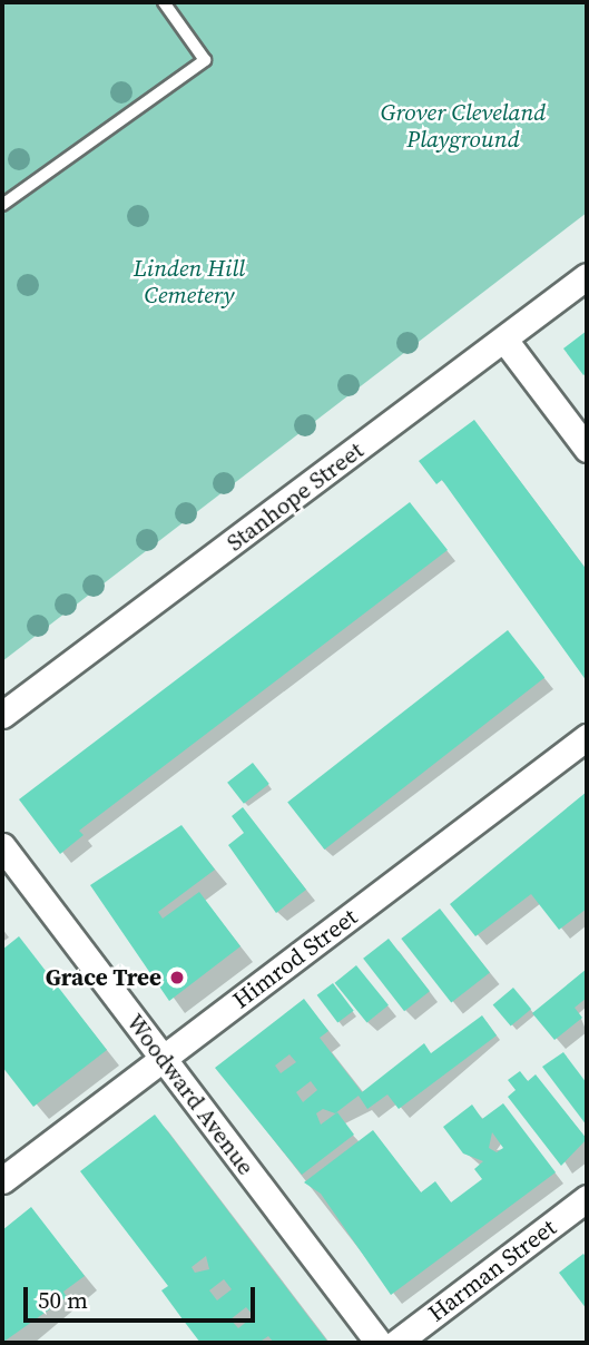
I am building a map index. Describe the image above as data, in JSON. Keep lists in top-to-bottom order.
{
  "streets": {
    "street": [
      "Stanhope Street",
      "Himrod Street",
      "Woodward Avenue",
      "Harman Street"
    ]
  },
  "crossings": [
    ["Himrod Street", "Woodward Avenue"]
  ],
  "parks": ["Grover Cleveland Playground", "Linden Hill Cemetery"],
  "places": ["Grace Tree"],
  "scale_bar": "50 m"
}
